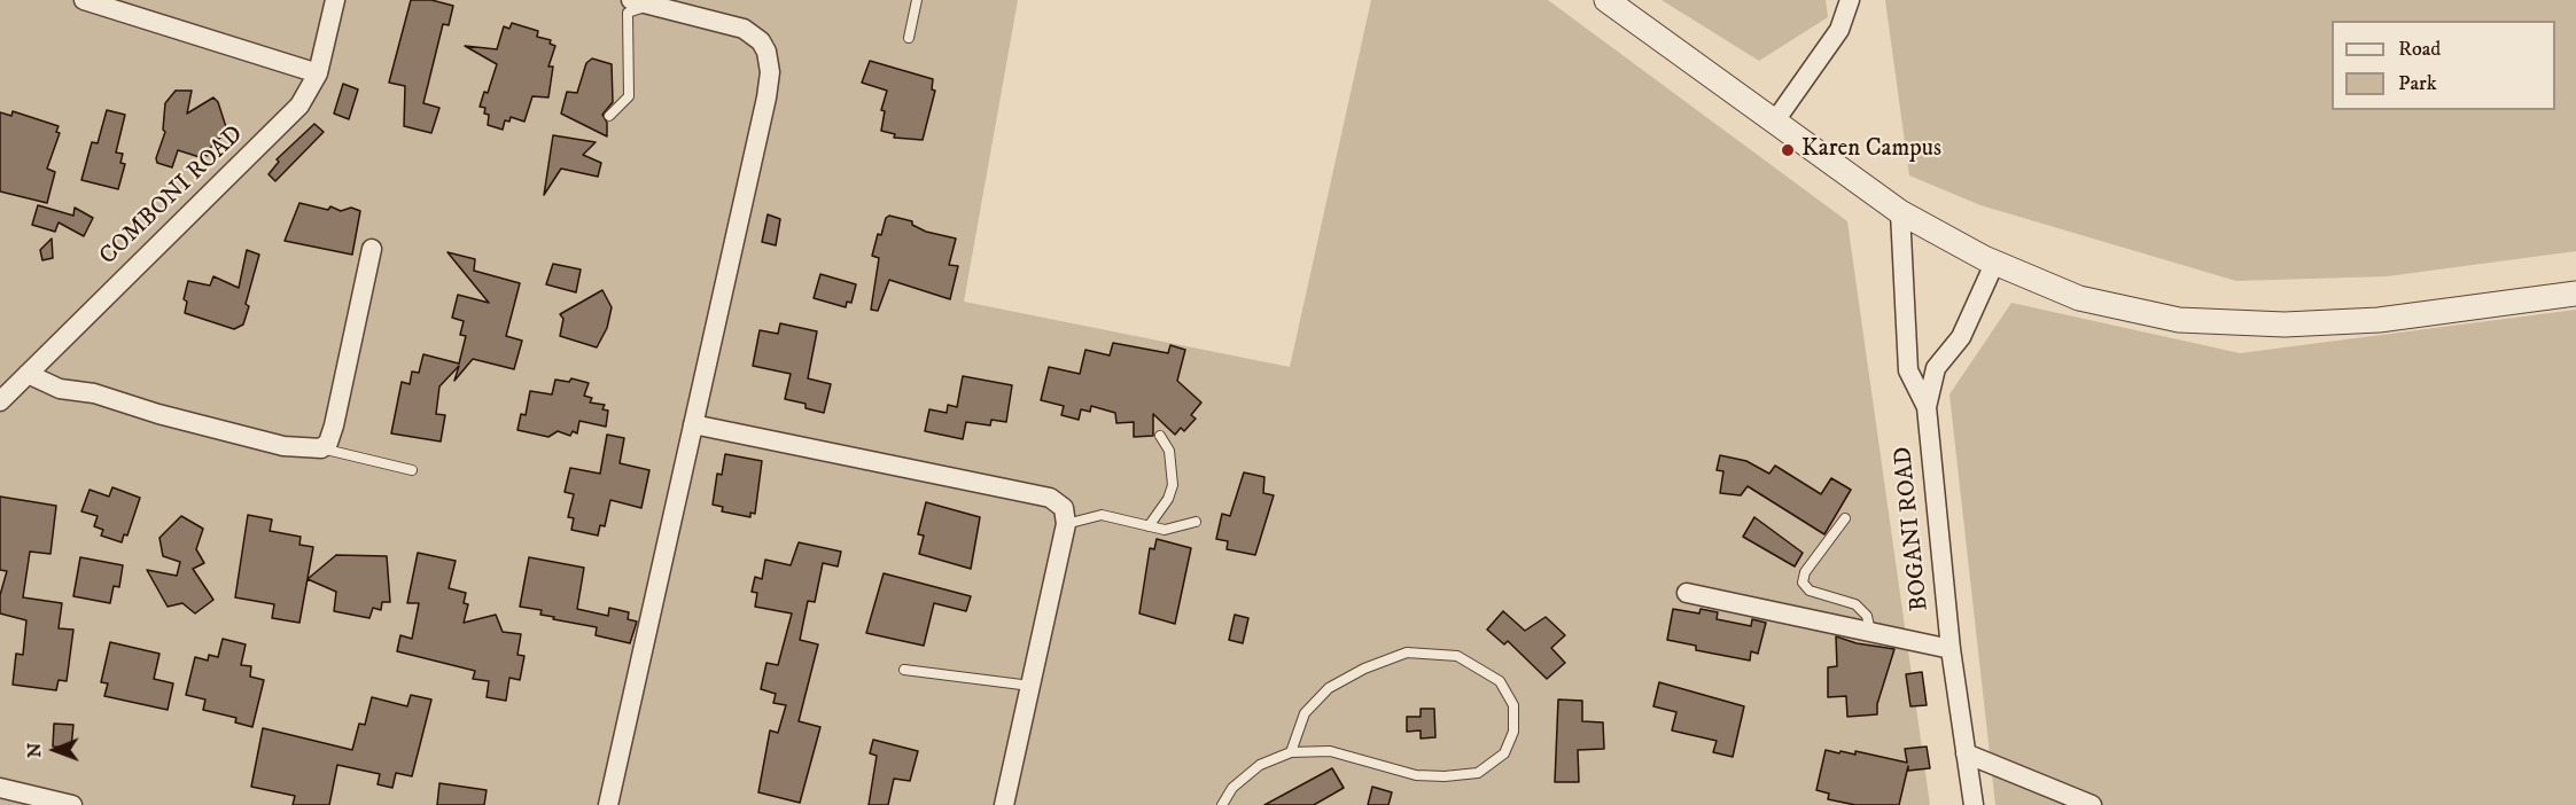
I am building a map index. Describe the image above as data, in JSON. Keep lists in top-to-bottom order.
{
  "streets": {
    "street": ["COMBONI ROAD", "BOGANI ROAD"]
  },
  "places": ["Karen Campus"],
  "legend": ["Road", "Park"],
  "north": "left"
}
